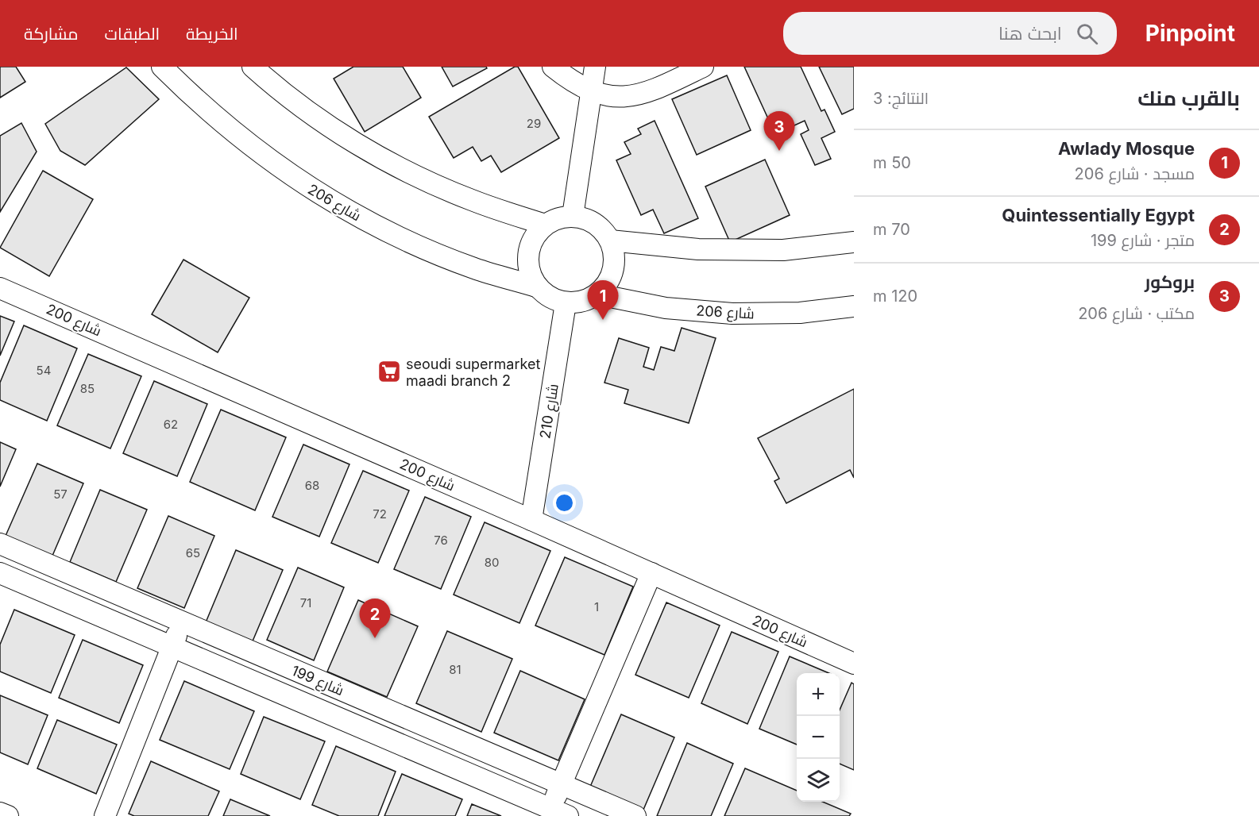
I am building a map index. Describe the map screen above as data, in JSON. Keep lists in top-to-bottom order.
{
  "streets": {
    "street": [
      "شارع 206",
      "شارع 200",
      "شارع 210",
      "شارع 199"
    ]
  },
  "crossings": [
    ["شارع 206", "شارع 210"],
    ["شارع 200", "شارع 210"]
  ],
  "places": {
    "supermarket": ["seoudi supermarket maadi branch 2"]
  },
  "house_numbers": [
    "29",
    "54",
    "85",
    "62",
    "68",
    "57",
    "72",
    "76",
    "65",
    "80",
    "71",
    "1",
    "81"
  ],
  "page": {
    "header": "Pinpoint",
    "search": "ابحث هنا",
    "nav": ["الخريطة", "الطبقات", "مشاركة"],
    "heading": ["بالقرب منك", "النتائج: 3"],
    "pins": ["3", "1", "2"],
    "list": [
      {
        "mark": "1",
        "name": "Awlady Mosque",
        "note": "مسجد · شارع 206",
        "value": "50 m"
      },
      {
        "mark": "2",
        "name": "Quintessentially Egypt",
        "note": "متجر · شارع 199",
        "value": "70 m"
      },
      {
        "mark": "3",
        "name": "بروكور",
        "note": "مكتب · شارع 206",
        "value": "120 m"
      }
    ],
    "map_buttons": ["+", "−"]
  }
}
